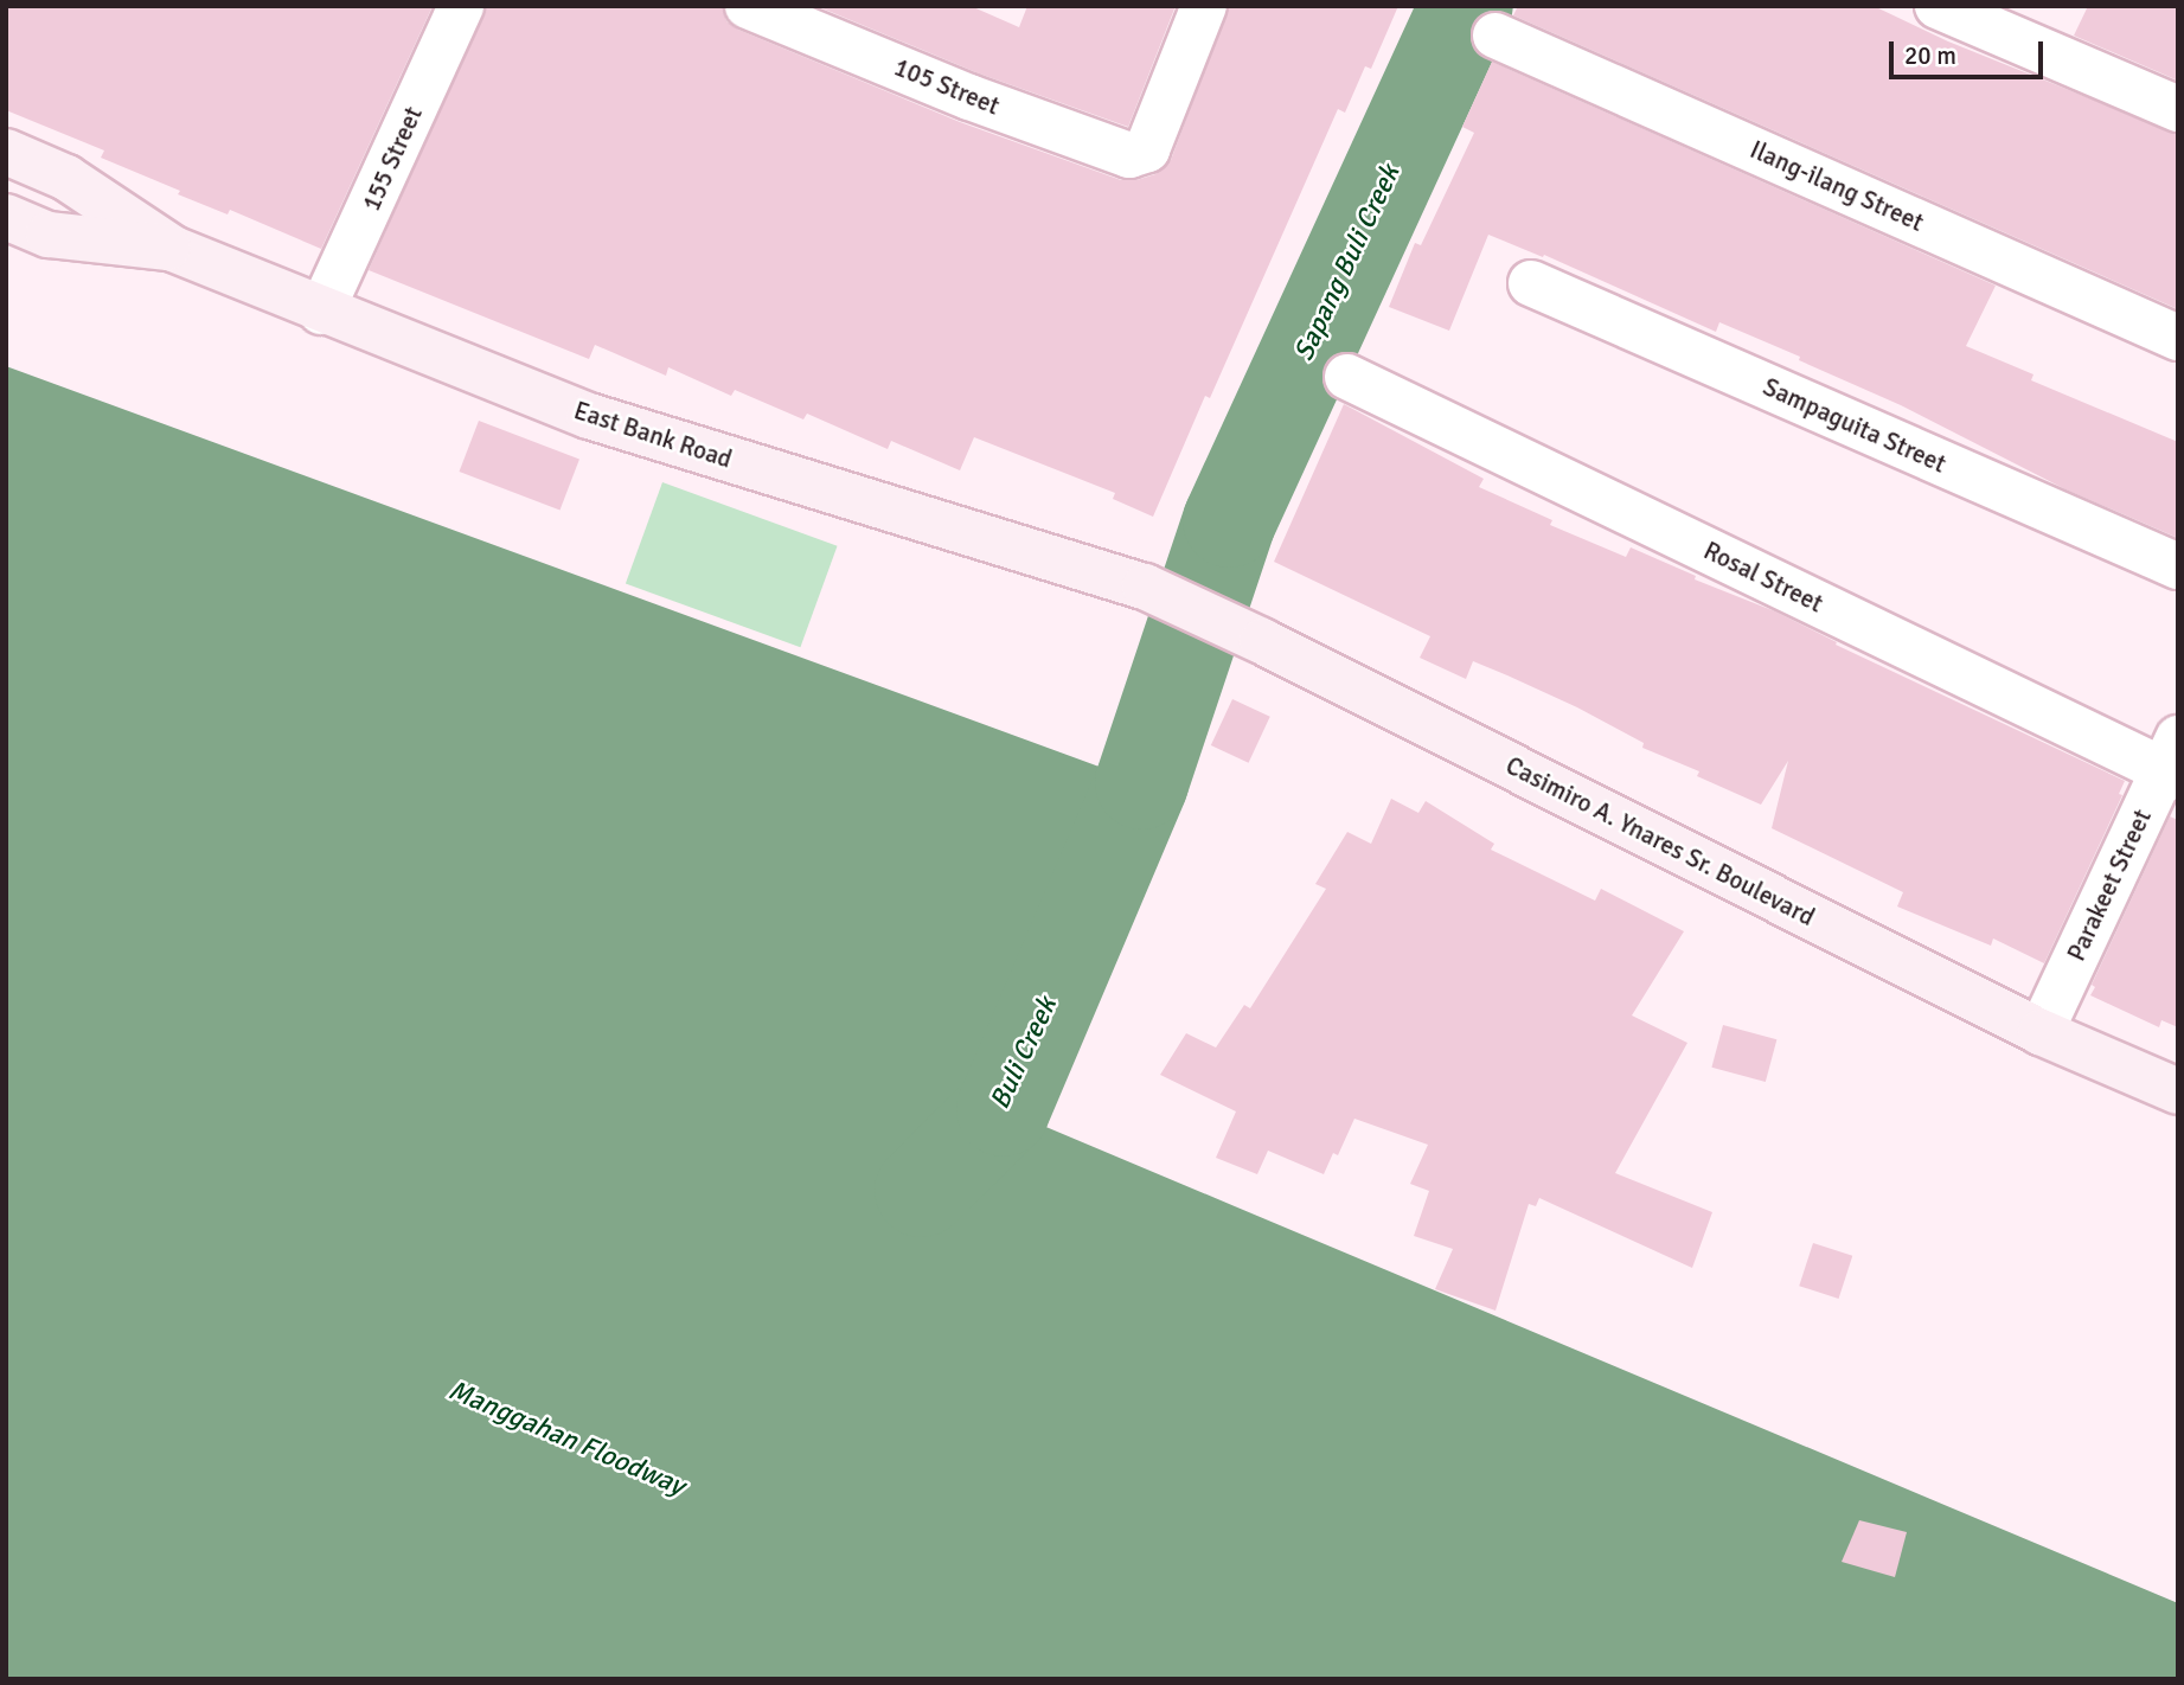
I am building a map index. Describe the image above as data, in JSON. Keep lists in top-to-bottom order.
{
  "streets": {
    "main road": ["East Bank Road", "Casimiro A. Ynares Sr. Boulevard"],
    "street": [
      "105 Street",
      "155 Street",
      "Ilang-ilang Street",
      "Sampaguita Street",
      "Rosal Street",
      "Parakeet Street"
    ]
  },
  "crossings": [
    ["155 Street", "East Bank Road"],
    ["East Bank Road", "Casimiro A. Ynares Sr. Boulevard"],
    ["Rosal Street", "Parakeet Street"],
    ["Casimiro A. Ynares Sr. Boulevard", "Parakeet Street"]
  ],
  "water": ["Sapang Buli Creek", "Buli Creek", "Manggahan Floodway"],
  "scale_bar": "20 m"
}
